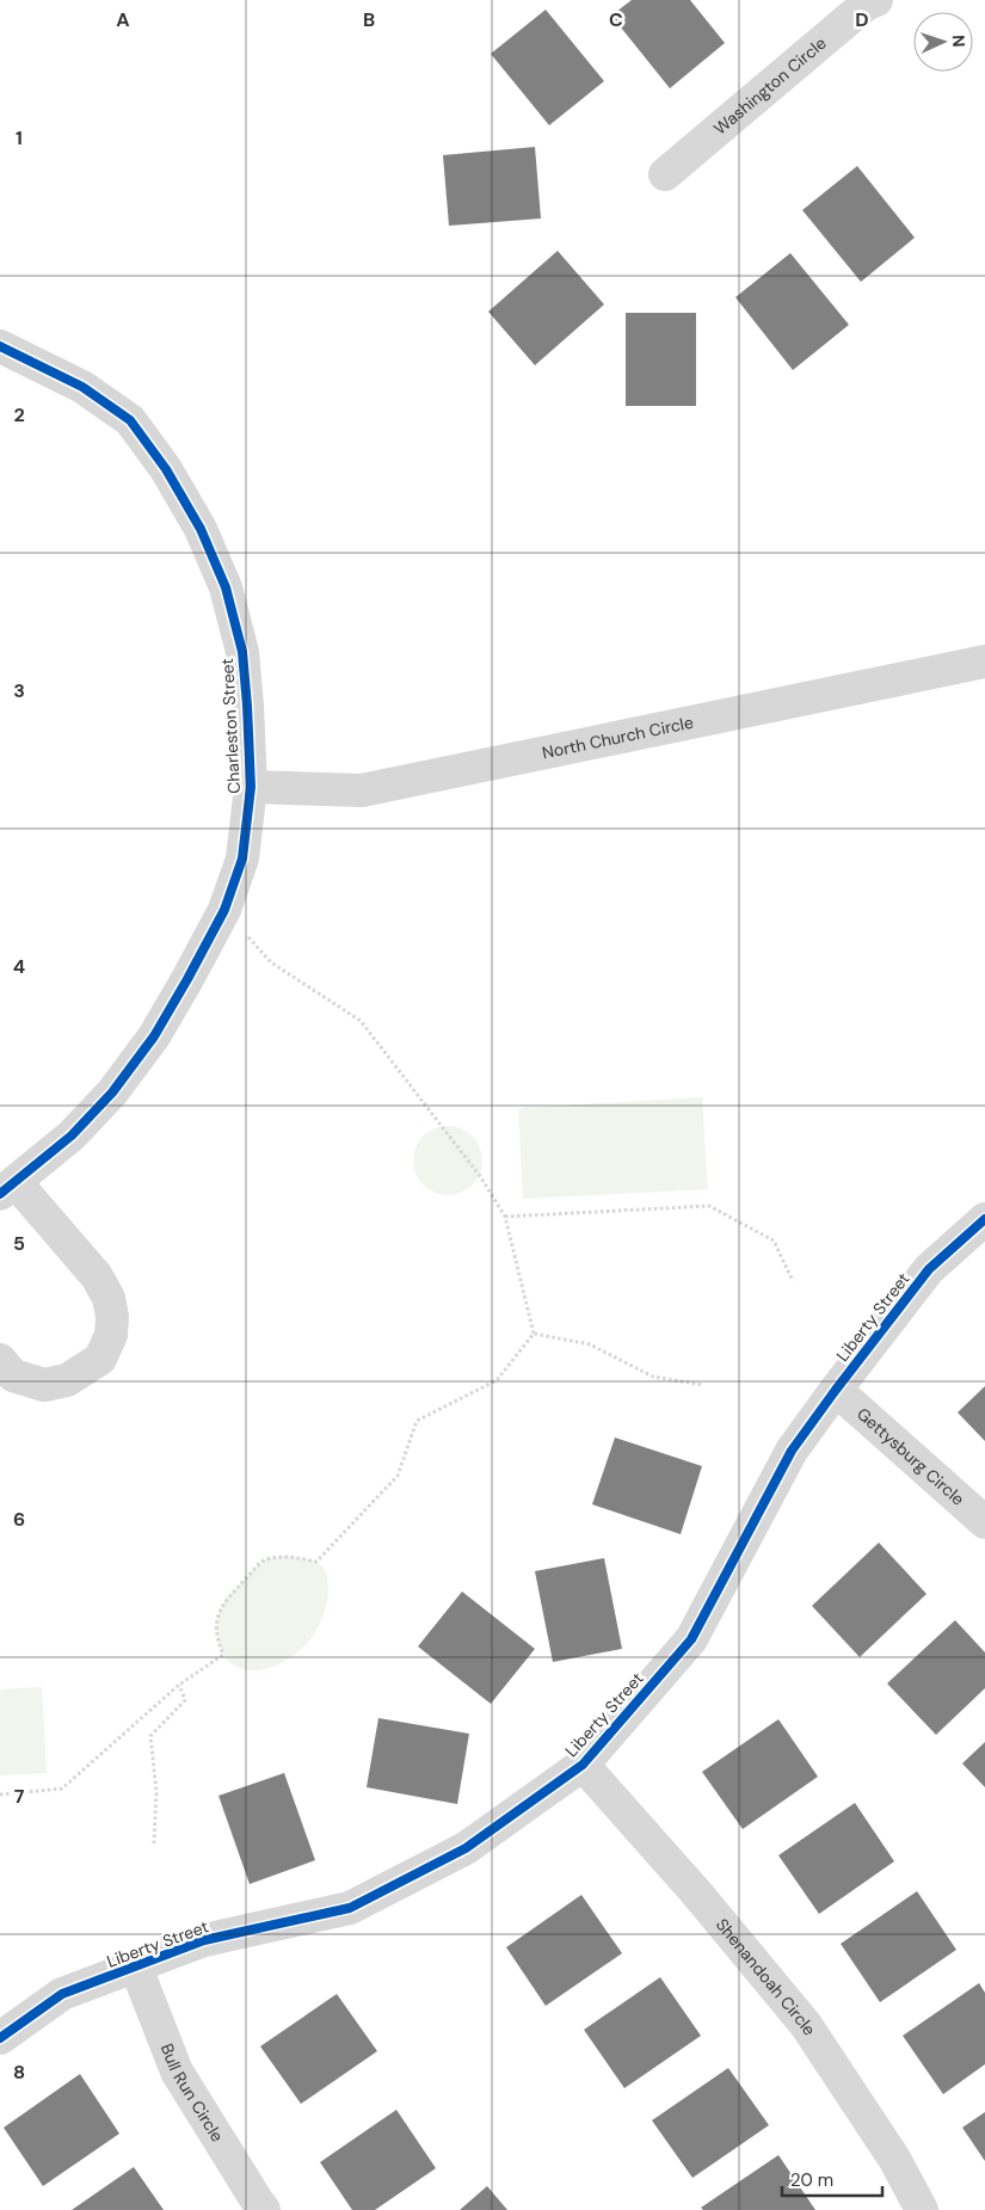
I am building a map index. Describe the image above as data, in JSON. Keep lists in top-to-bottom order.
{
  "streets": {
    "street": [
      "Washington Circle",
      "Charleston Street",
      "North Church Circle",
      "Liberty Street",
      "Gettysburg Circle",
      "Shenandoah Circle",
      "Bull Run Circle"
    ]
  },
  "crossings": [
    ["Charleston Street", "North Church Circle"],
    ["Liberty Street", "Gettysburg Circle"],
    ["Liberty Street", "Shenandoah Circle"],
    ["Liberty Street", "Bull Run Circle"]
  ],
  "scale_bar": "20 m",
  "north": "right",
  "grid": {
    "columns": [
      "A",
      "B",
      "C",
      "D"
    ],
    "rows": [
      "1",
      "2",
      "3",
      "4",
      "5",
      "6",
      "7",
      "8"
    ]
  }
}
